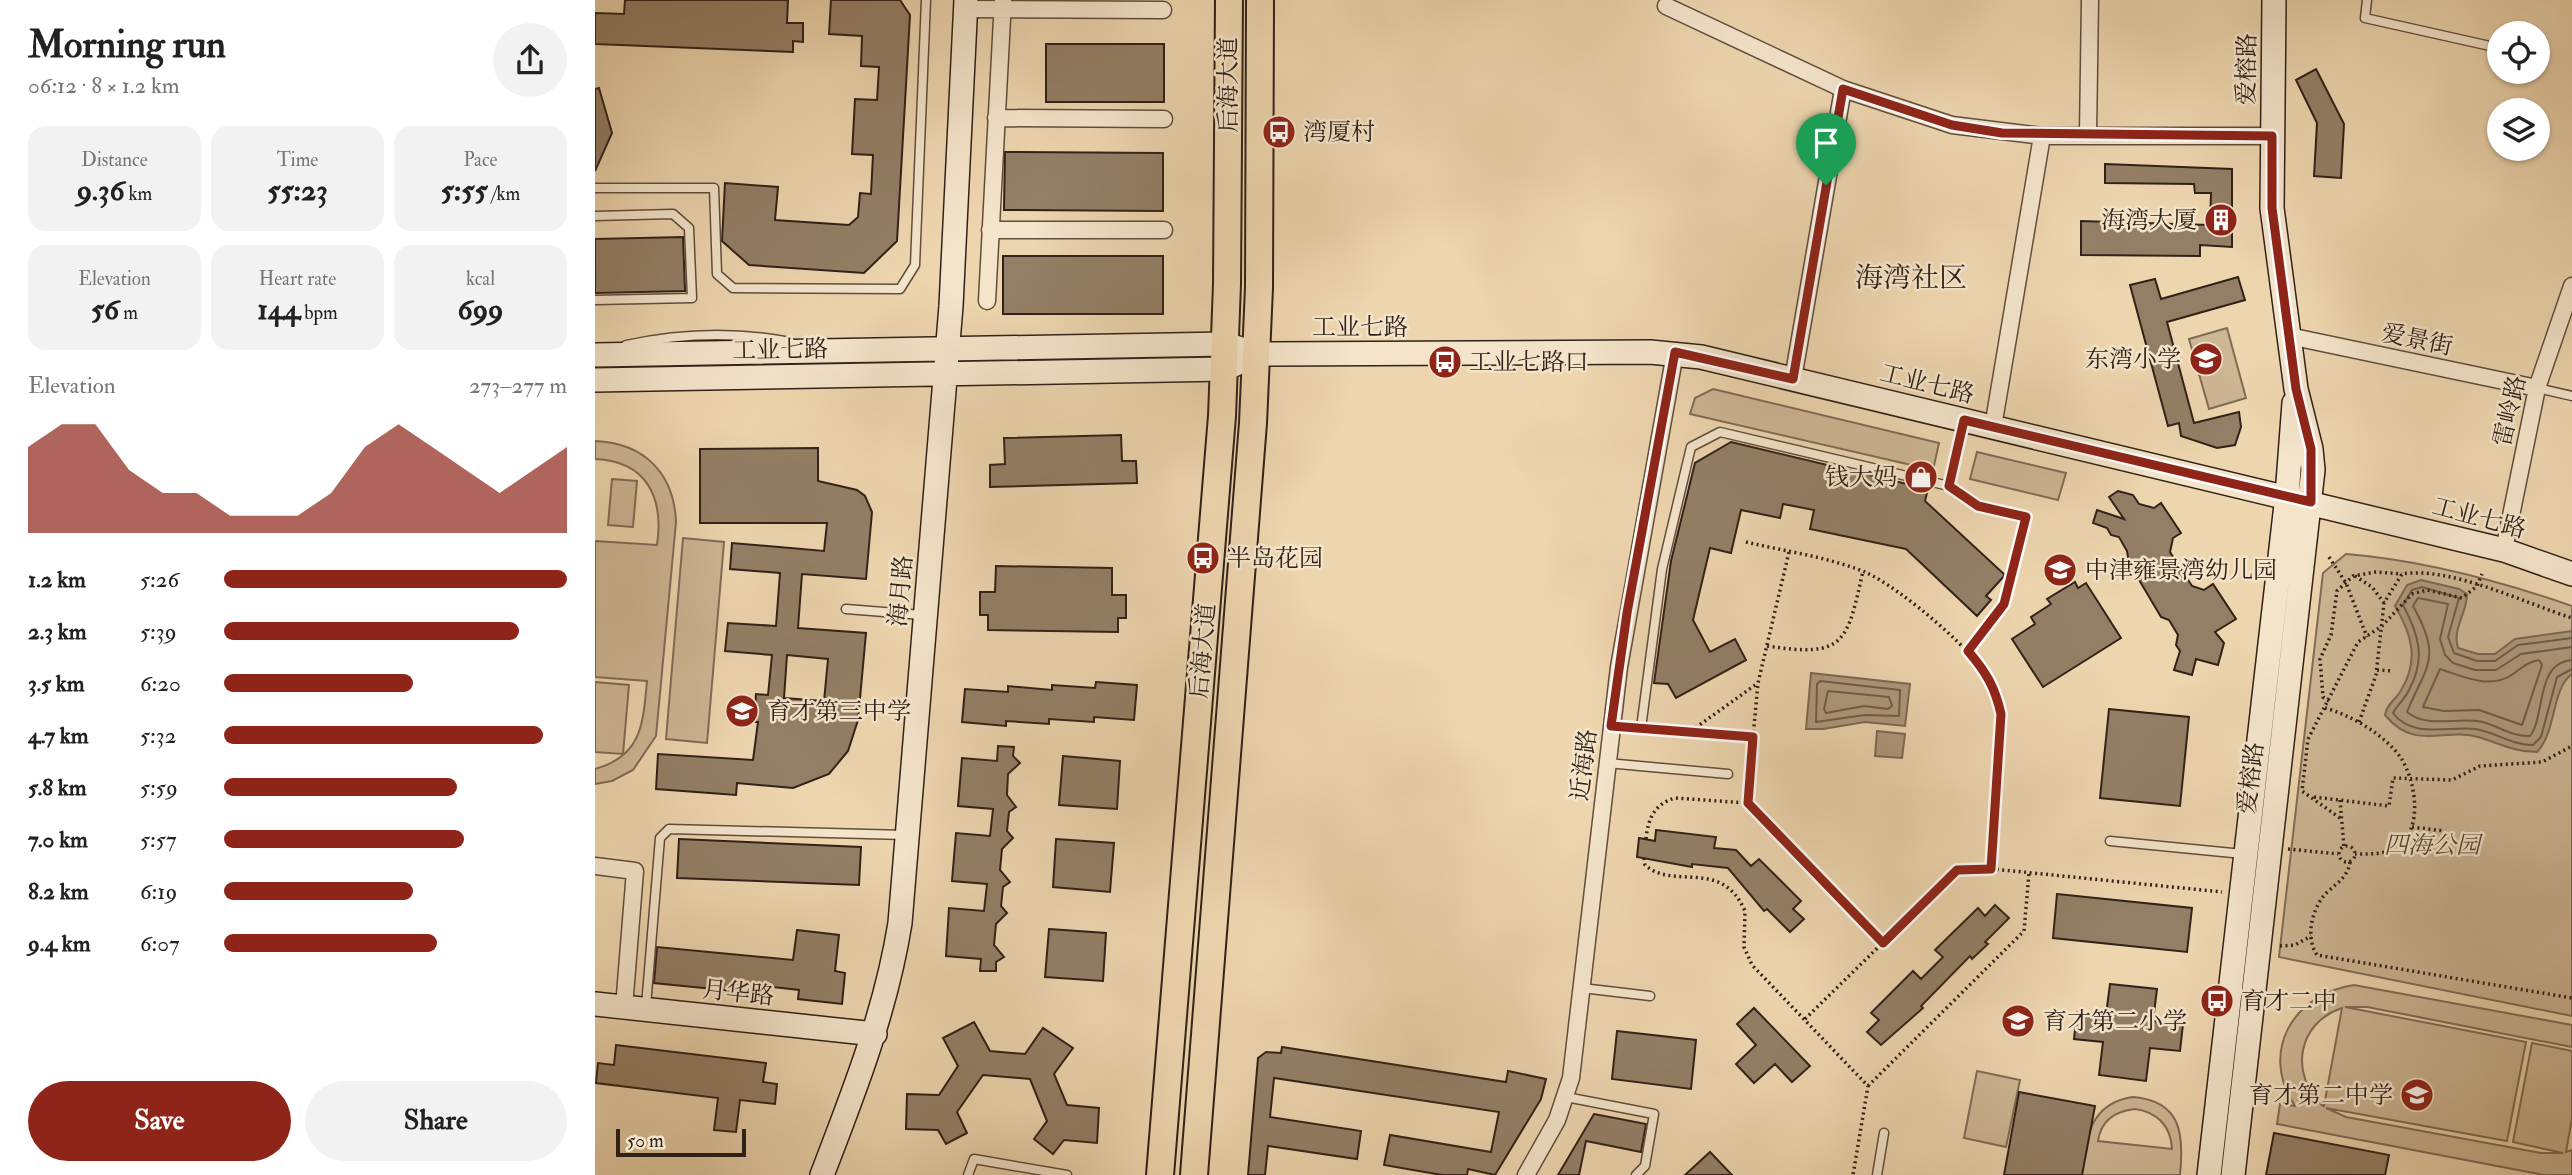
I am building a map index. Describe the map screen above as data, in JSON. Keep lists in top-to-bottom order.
{
  "streets": {
    "main road": ["后海大道"],
    "street": [
      "爱榕路",
      "工业七路",
      "爱景街",
      "雷岭路",
      "海月路",
      "近海路",
      "月华路"
    ]
  },
  "crossings": [
    ["爱榕路", "工业七路"],
    ["爱榕路", "爱景街"],
    ["后海大道", "工业七路"],
    ["工业七路", "雷岭路"],
    ["工业七路", "海月路"],
    ["工业七路", "近海路"],
    ["爱景街", "雷岭路"],
    ["海月路", "月华路"]
  ],
  "districts": ["海湾社区"],
  "parks": ["四海公园"],
  "places": {
    "bus stop": [
      "湾厦村",
      "工业七路口",
      "半岛花园",
      "育才二中"
    ],
    "building": ["海湾大厦"],
    "school or university": [
      "东湾小学",
      "中津雍景湾幼儿园",
      "育才第三中学",
      "育才第二小学",
      "育才第二中学"
    ],
    "shop": ["钱大妈"]
  },
  "scale_bar": "50 m",
  "page": {
    "heading": ["Morning run", "06:12 · 8 × 1.2 km"],
    "stats": [
      ["Distance", "9.36 km"],
      ["Time", "55:23"],
      ["Pace", "5:55 /km"],
      ["Elevation", "56 m"],
      ["Heart rate", "144 bpm"],
      ["kcal", "699"]
    ],
    "chart": ["Elevation", "273–277 m"],
    "list": [
      {
        "name": "1.2 km",
        "note": "5:26"
      },
      {
        "name": "2.3 km",
        "note": "5:39"
      },
      {
        "name": "3.5 km",
        "note": "6:20"
      },
      {
        "name": "4.7 km",
        "note": "5:32"
      },
      {
        "name": "5.8 km",
        "note": "5:59"
      },
      {
        "name": "7.0 km",
        "note": "5:57"
      },
      {
        "name": "8.2 km",
        "note": "6:19"
      },
      {
        "name": "9.4 km",
        "note": "6:07"
      }
    ],
    "buttons": ["Save", "Share"],
    "scale": "50 m"
  }
}
